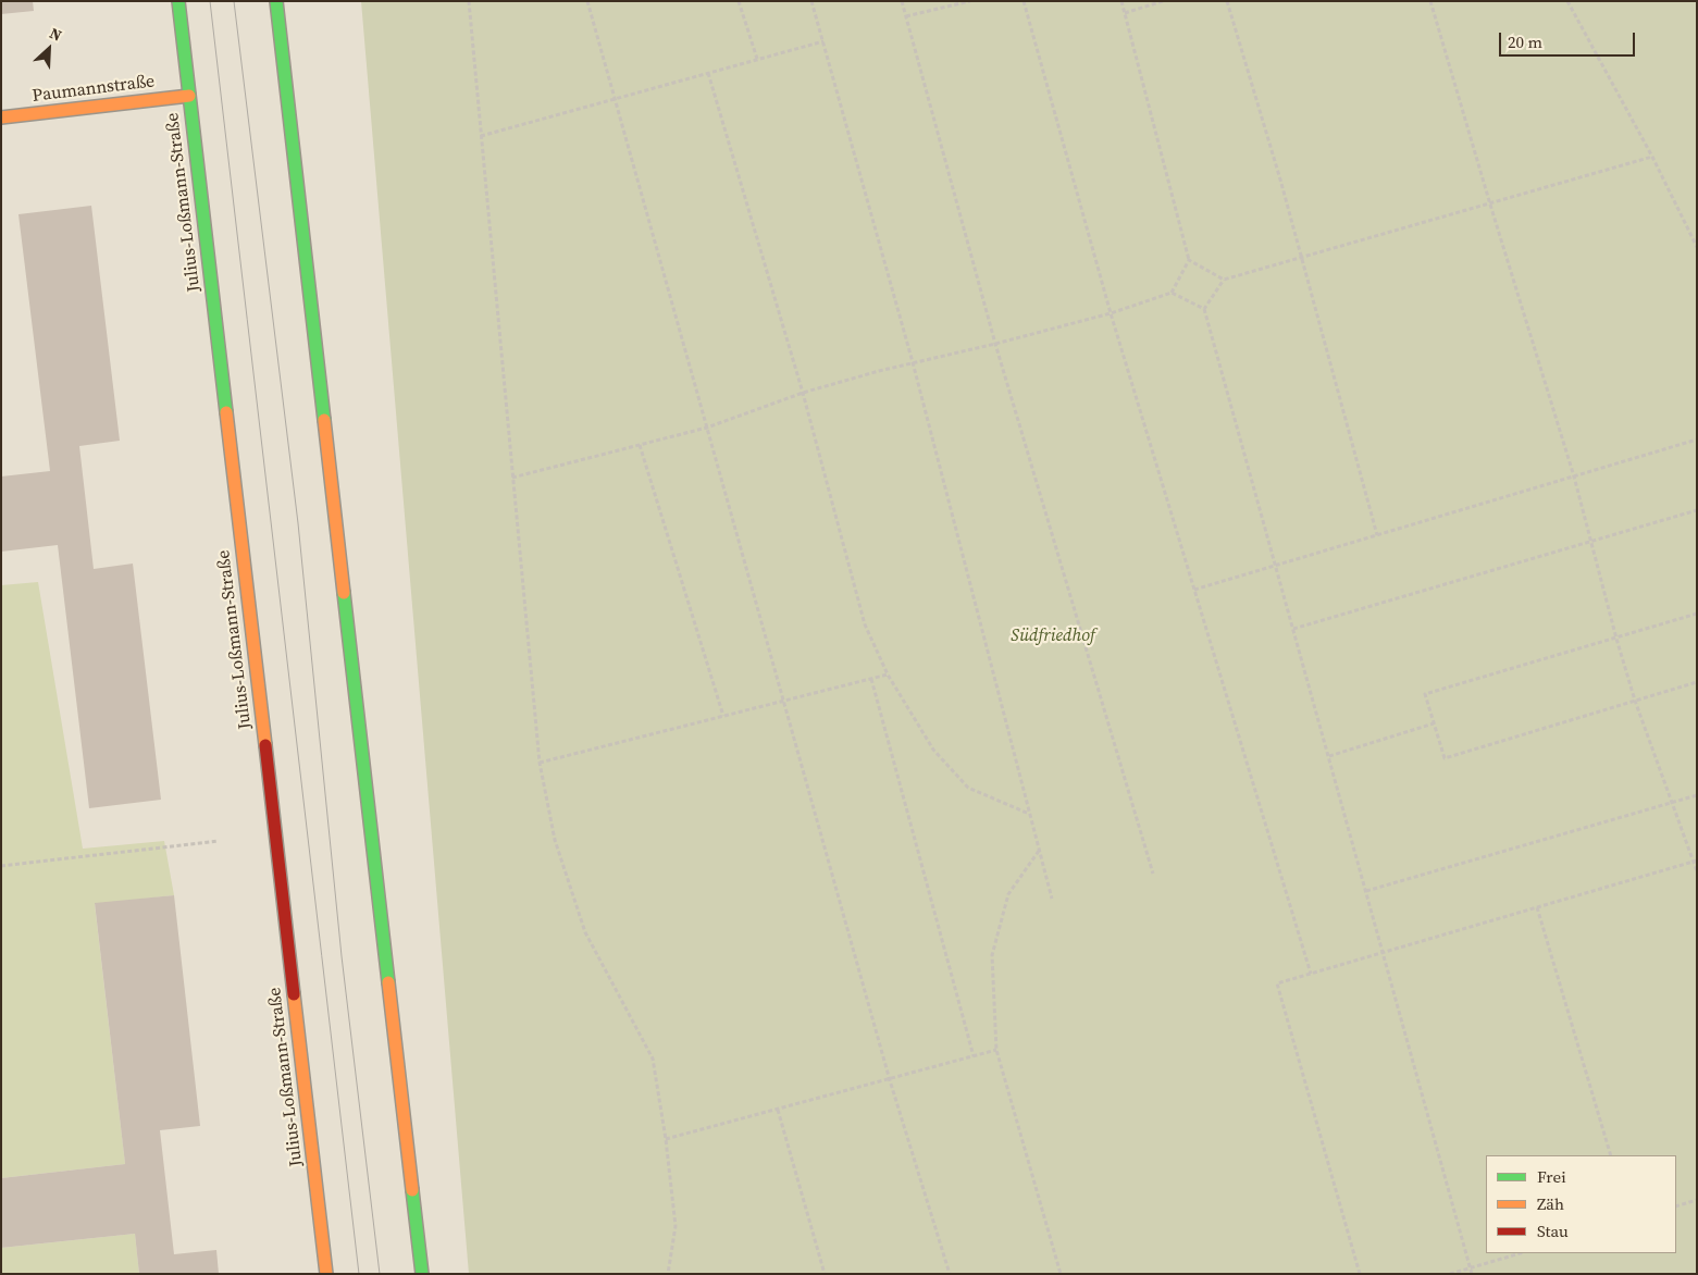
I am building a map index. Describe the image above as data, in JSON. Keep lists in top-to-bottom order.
{
  "streets": {
    "main road": ["Paumannstraße", "Julius-Loßmann-Straße"]
  },
  "crossings": [
    ["Paumannstraße", "Julius-Loßmann-Straße"]
  ],
  "parks": ["Südfriedhof"],
  "legend": ["Frei", "Zäh", "Stau"],
  "scale_bar": "20 m",
  "north": "top right"
}
